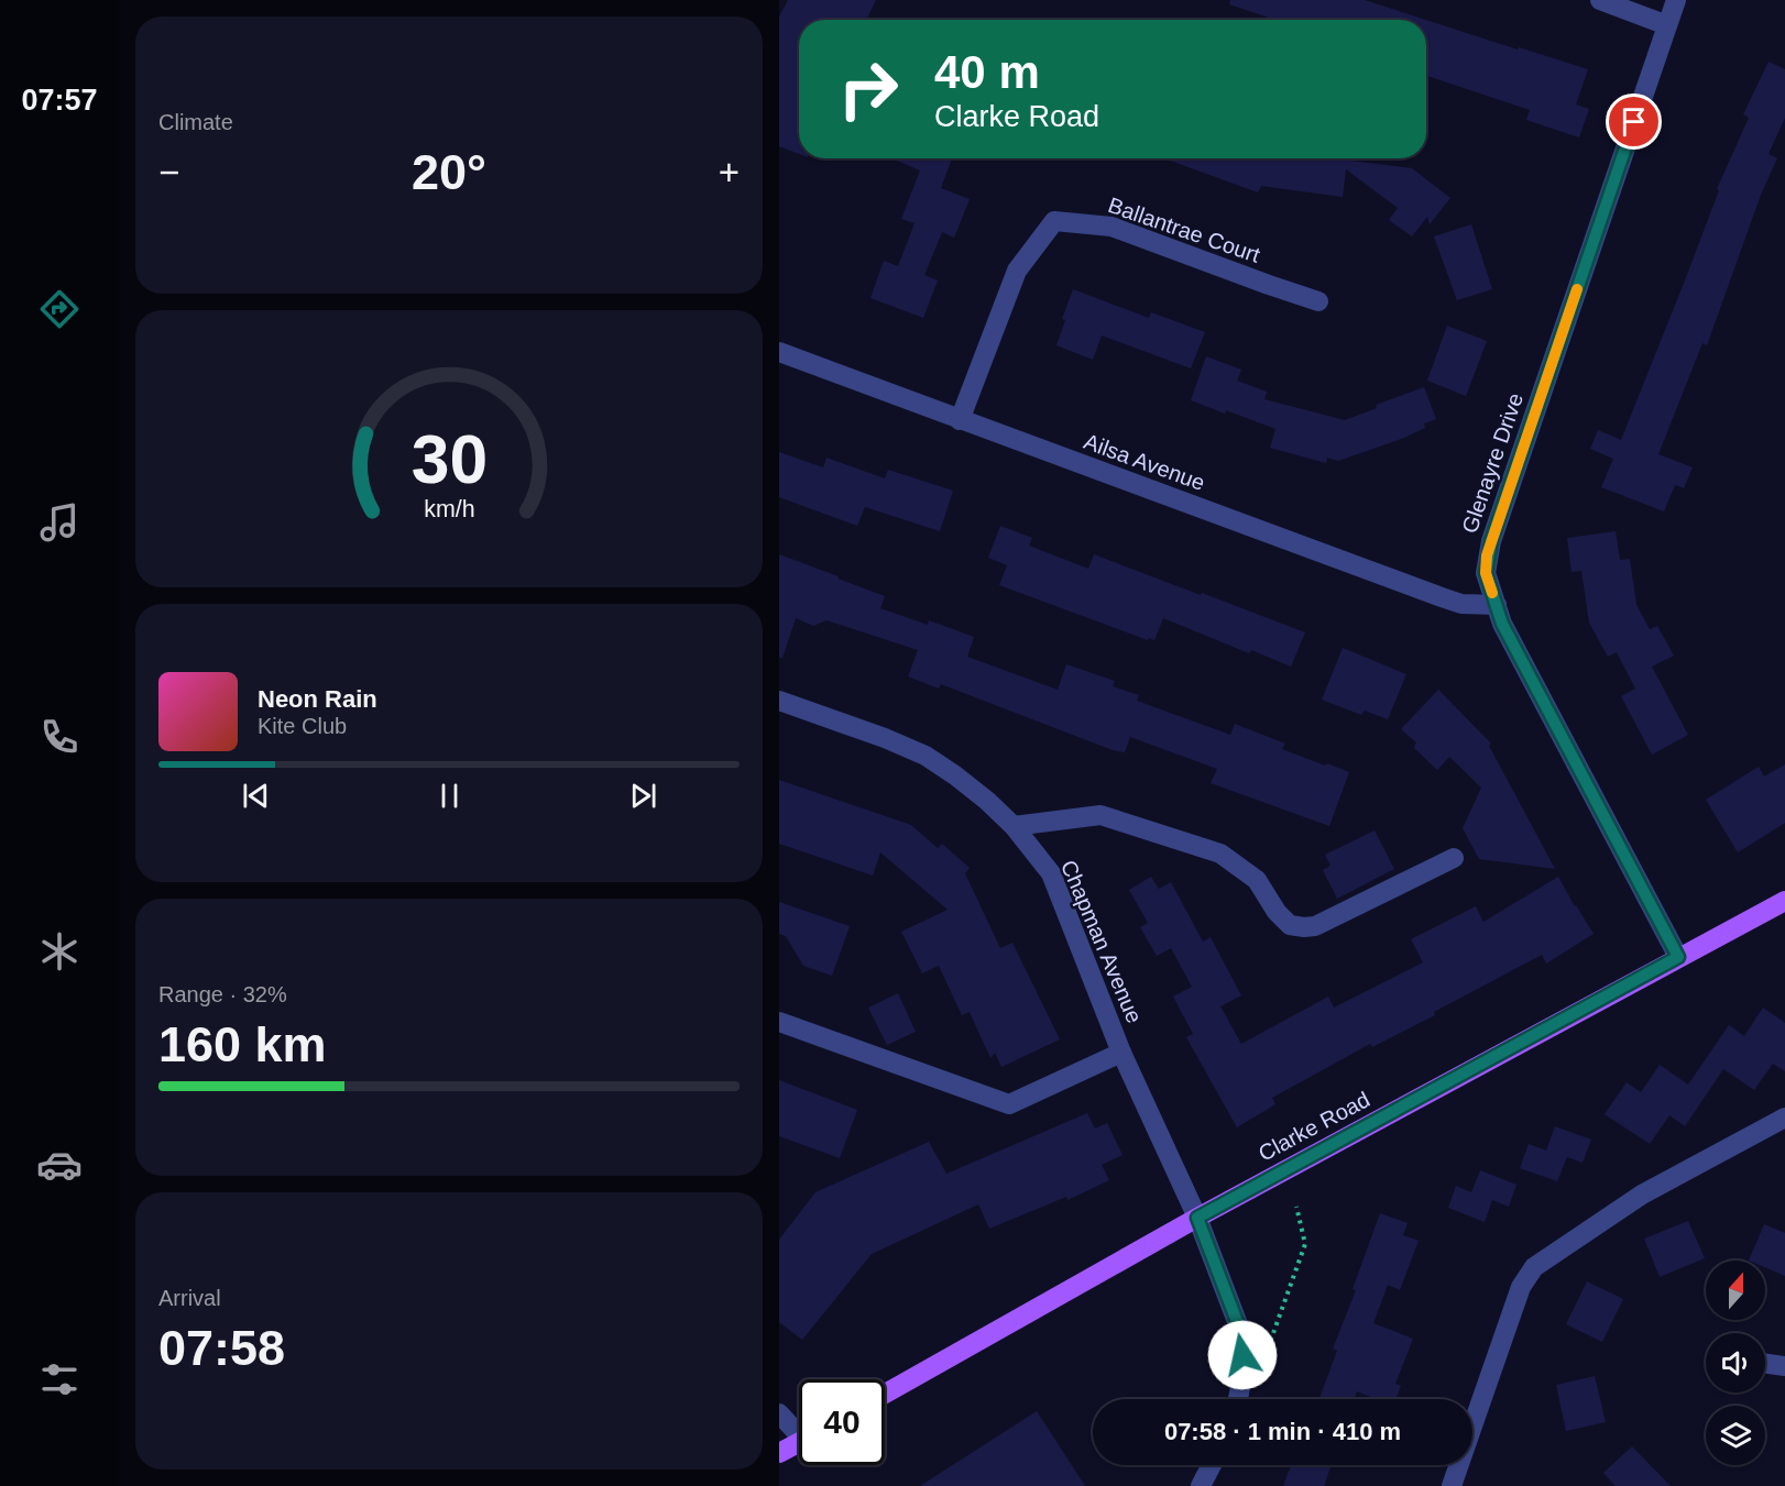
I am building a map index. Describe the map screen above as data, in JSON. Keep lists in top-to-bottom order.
{
  "streets": {
    "main road": ["Clarke Road"],
    "street": [
      "Ballantrae Court",
      "Ailsa Avenue",
      "Glenayre Drive",
      "Chapman Avenue"
    ]
  },
  "crossings": [
    ["Ballantrae Court", "Ailsa Avenue"],
    ["Ailsa Avenue", "Glenayre Drive"],
    ["Glenayre Drive", "Clarke Road"],
    ["Chapman Avenue", "Clarke Road"]
  ],
  "north": "top",
  "page": {
    "tabs": "07:57",
    "tile": [
      "Climate",
      ["Range · 32%", "160 km"],
      ["Arrival", "07:58"]
    ],
    "turn": ["40 m", "Clarke Road"],
    "heat": ["−", "20°", "+"],
    "song": ["Neon Rain", "Kite Club"],
    "limit": "40",
    "trip": "07:58 · 1 min · 410 m",
    "gauge": ["30", "km/h"]
  }
}
